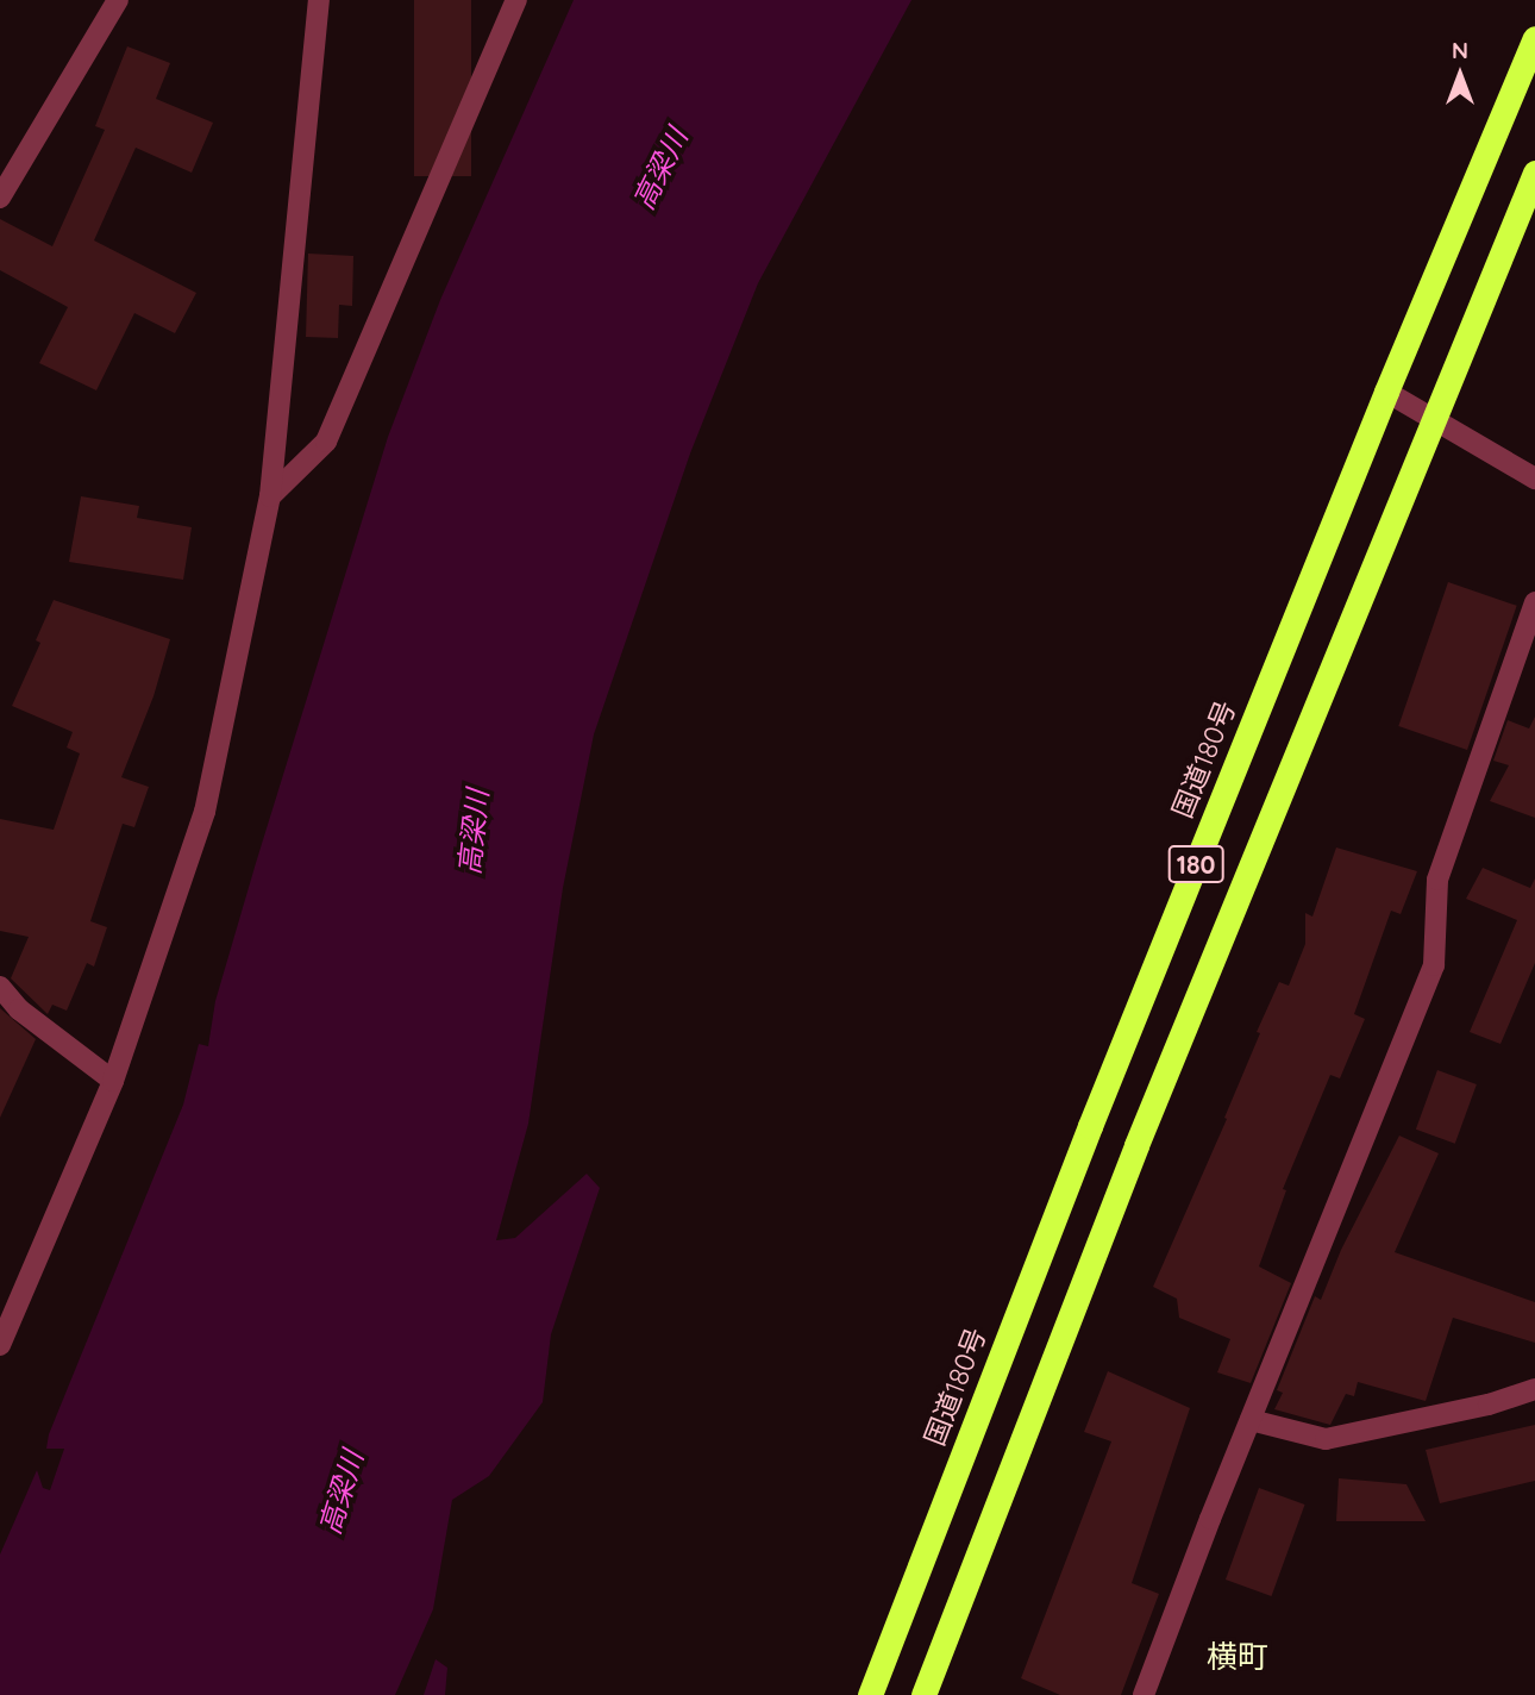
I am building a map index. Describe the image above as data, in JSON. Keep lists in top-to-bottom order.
{
  "streets": {
    "highway": ["国道180号", "180"]
  },
  "districts": ["横町"],
  "water": ["高梁川"],
  "north": "top"
}
